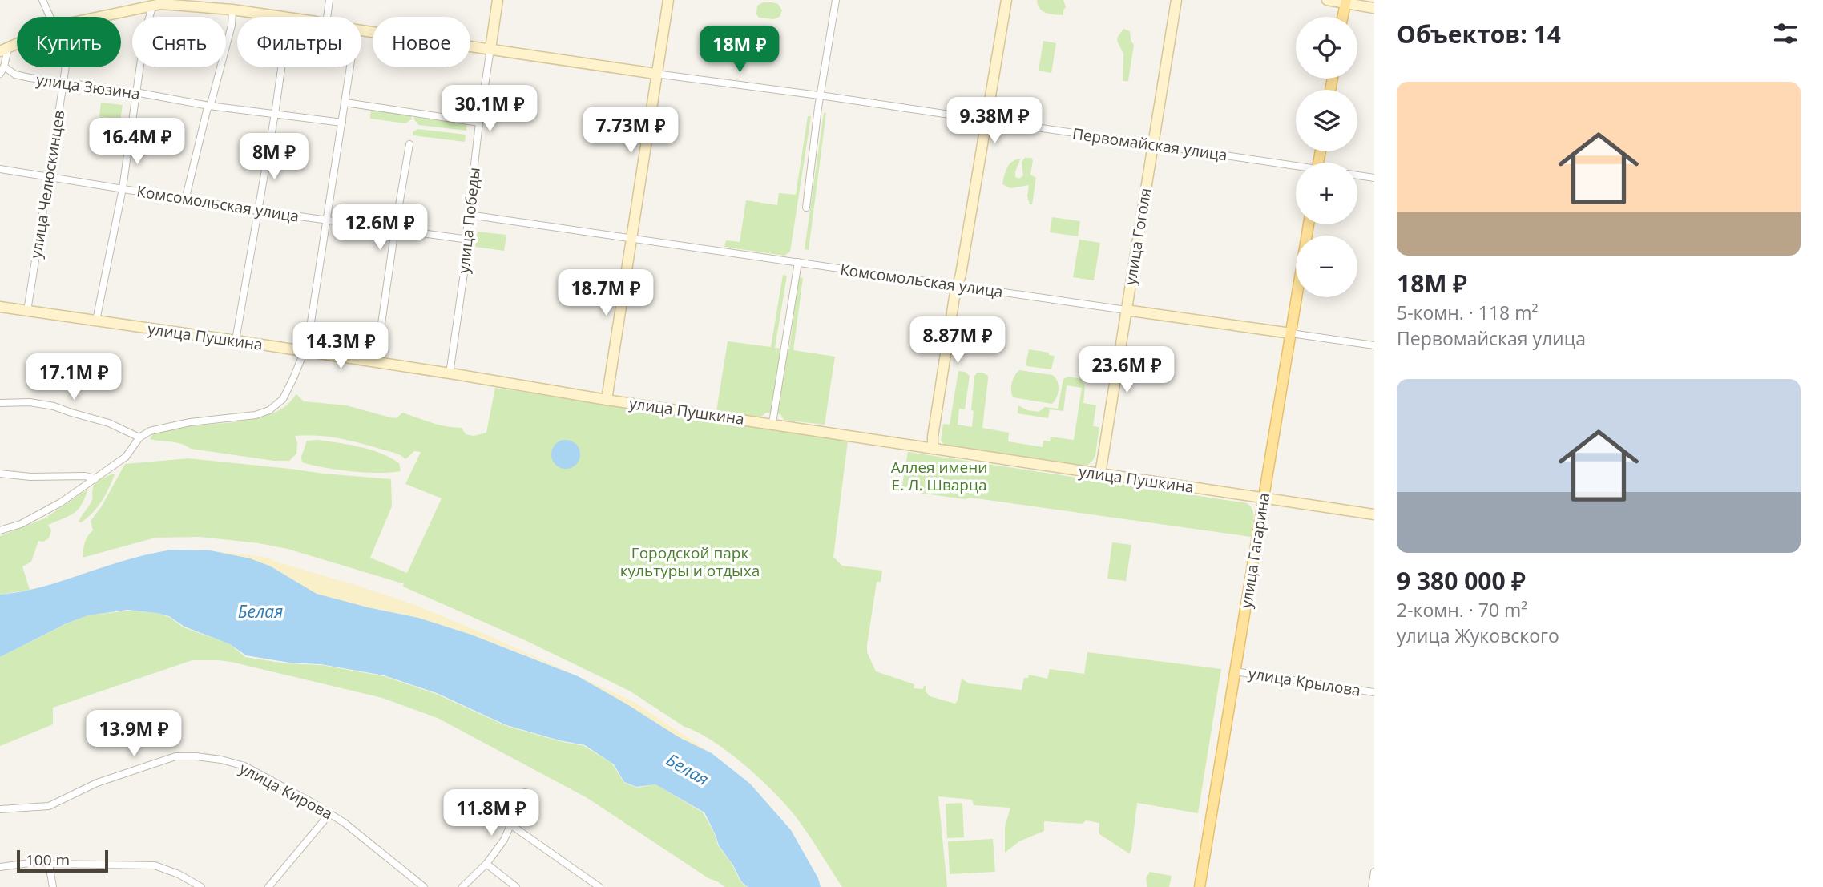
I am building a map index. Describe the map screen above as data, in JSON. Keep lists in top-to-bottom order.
{
  "streets": {
    "main road": [
      "Первомайская улица",
      "Комсомольская улица",
      "улица Победы",
      "улица Гоголя",
      "улица Пушкина",
      "улица Гагарина"
    ],
    "street": [
      "улица Зюзина",
      "улица Челюскинцев",
      "улица Крылова",
      "улица Кирова"
    ]
  },
  "crossings": [
    ["улица Зюзина", "улица Челюскинцев"],
    ["Первомайская улица", "улица Победы"],
    ["Первомайская улица", "улица Гоголя"],
    ["улица Челюскинцев", "Комсомольская улица"],
    ["улица Челюскинцев", "улица Пушкина"],
    ["Комсомольская улица", "улица Победы"],
    ["Комсомольская улица", "улица Гоголя"],
    ["Комсомольская улица", "улица Гагарина"],
    ["улица Победы", "улица Пушкина"],
    ["улица Гоголя", "улица Пушкина"],
    ["улица Пушкина", "улица Гагарина"],
    ["улица Гагарина", "улица Крылова"]
  ],
  "water": ["Белая"],
  "parks": ["Аллея имени Е. Л. Шварца", "Городской парк культуры и отдыха"],
  "scale_bar": "100 m",
  "page": {
    "heading": "Объектов: 14",
    "map_buttons": ["+", "−"],
    "chip": [
      "Купить",
      "Снять",
      "Фильтры",
      "Новое"
    ],
    "price": [
      "18M ₽",
      "30.1M ₽",
      "9.38M ₽",
      "7.73M ₽",
      "16.4M ₽",
      "8M ₽",
      "12.6M ₽",
      "18.7M ₽",
      "8.87M ₽",
      "14.3M ₽",
      "23.6M ₽",
      "17.1M ₽",
      "13.9M ₽",
      "11.8M ₽"
    ],
    "list": [
      {
        "name": "18M ₽",
        "note": "5-комн. · 118 m² · Первомайская улица"
      },
      {
        "name": "9 380 000 ₽",
        "note": "2-комн. · 70 m² · улица Жуковского"
      }
    ],
    "scale": "100 m"
  }
}
